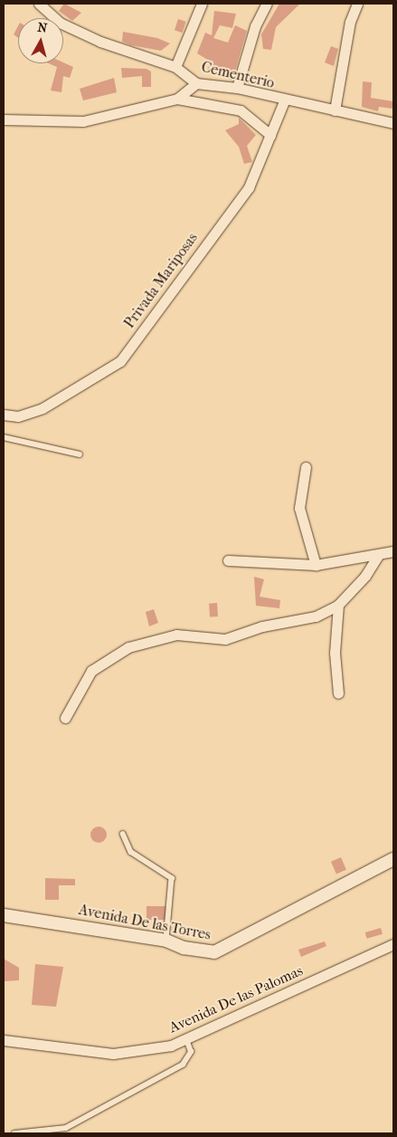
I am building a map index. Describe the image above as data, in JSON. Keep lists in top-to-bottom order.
{
  "streets": {
    "street": [
      "Cementerio",
      "Privada Mariposas",
      "Avenida De las Torres",
      "Avenida De las Palomas"
    ]
  },
  "crossings": [
    ["Cementerio", "Privada Mariposas"]
  ],
  "north": "top"
}
